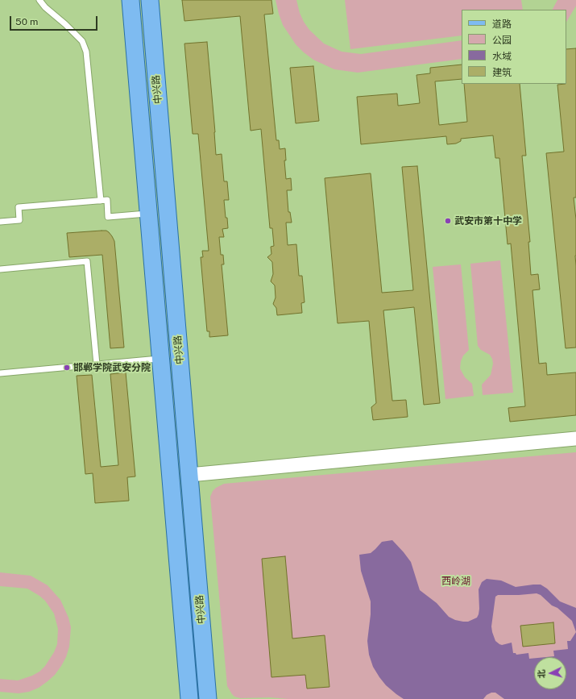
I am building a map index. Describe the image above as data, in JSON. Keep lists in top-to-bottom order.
{
  "streets": {
    "main road": ["中兴路"]
  },
  "parks": ["西岭湖"],
  "places": ["武安市第十中学", "邯郸学院武安分院"],
  "legend": [
    "道路",
    "公园",
    "水域",
    "建筑"
  ],
  "scale_bar": "50 m",
  "north": "left"
}
